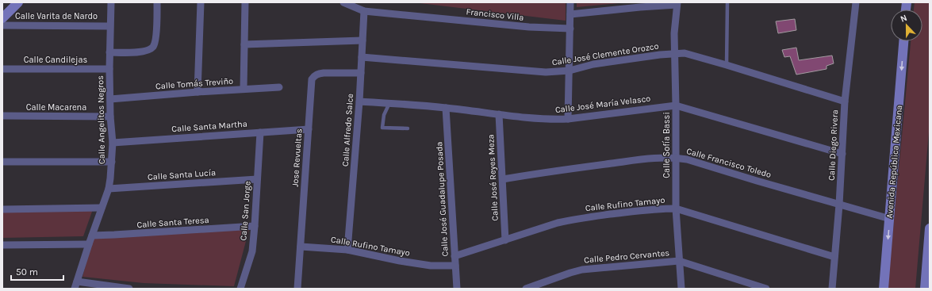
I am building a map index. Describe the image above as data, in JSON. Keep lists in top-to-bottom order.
{
  "streets": {
    "main road": ["Avenida República Mexicana"],
    "street": [
      "Francisco Villa",
      "Calle Varita de Nardo",
      "Calle José Clemente Orozco",
      "Calle Candilejas",
      "Calle Tomás Treviño",
      "Calle José María Velasco",
      "Calle Macarena",
      "Calle Angelitos Negros",
      "Calle Santa Martha",
      "Calle Alfredo Salce",
      "Calle Sofía Bassi",
      "Calle Diego Rivera",
      "Jose Revueltas",
      "Calle Francisco Toledo",
      "Calle Santa Lucía",
      "Calle José Reyes Meza",
      "Calle José Guadalupe Posada",
      "Calle Rufino Tamayo",
      "Calle San Jorge",
      "Calle Santa Teresa",
      "Calle Pedro Cervantes"
    ]
  },
  "crossings": [
    ["Francisco Villa", "Calle Alfredo Salce"],
    ["Calle Varita de Nardo", "Calle Angelitos Negros"],
    ["Calle José Clemente Orozco", "Calle Alfredo Salce"],
    ["Calle José Clemente Orozco", "Calle Sofía Bassi"],
    ["Calle José Clemente Orozco", "Calle Diego Rivera"],
    ["Calle Candilejas", "Calle Angelitos Negros"],
    ["Calle Tomás Treviño", "Calle Angelitos Negros"],
    ["Calle José María Velasco", "Calle Alfredo Salce"],
    ["Calle José María Velasco", "Calle Sofía Bassi"],
    ["Calle José María Velasco", "Calle Diego Rivera"],
    ["Calle José María Velasco", "Calle José Reyes Meza"],
    ["Calle José María Velasco", "Calle José Guadalupe Posada"],
    ["Calle Macarena", "Calle Angelitos Negros"],
    ["Calle Angelitos Negros", "Calle Santa Martha"],
    ["Calle Angelitos Negros", "Calle Santa Lucía"],
    ["Calle Angelitos Negros", "Calle Santa Teresa"],
    ["Calle Santa Martha", "Jose Revueltas"],
    ["Calle Santa Martha", "Calle San Jorge"],
    ["Calle Alfredo Salce", "Jose Revueltas"],
    ["Calle Alfredo Salce", "Calle Rufino Tamayo"],
    ["Calle Sofía Bassi", "Calle Francisco Toledo"],
    ["Calle Sofía Bassi", "Calle Rufino Tamayo"],
    ["Calle Sofía Bassi", "Calle Pedro Cervantes"],
    ["Calle Diego Rivera", "Calle Francisco Toledo"],
    ["Calle Diego Rivera", "Calle Rufino Tamayo"],
    ["Jose Revueltas", "Calle Rufino Tamayo"],
    ["Avenida República Mexicana", "Calle Francisco Toledo"],
    ["Calle Francisco Toledo", "Calle José Reyes Meza"],
    ["Calle Santa Lucía", "Calle San Jorge"],
    ["Calle José Reyes Meza", "Calle Rufino Tamayo"],
    ["Calle José Guadalupe Posada", "Calle Rufino Tamayo"],
    ["Calle San Jorge", "Calle Santa Teresa"]
  ],
  "one_way": ["Avenida República Mexicana"],
  "scale_bar": "50 m",
  "north": "top"
}
